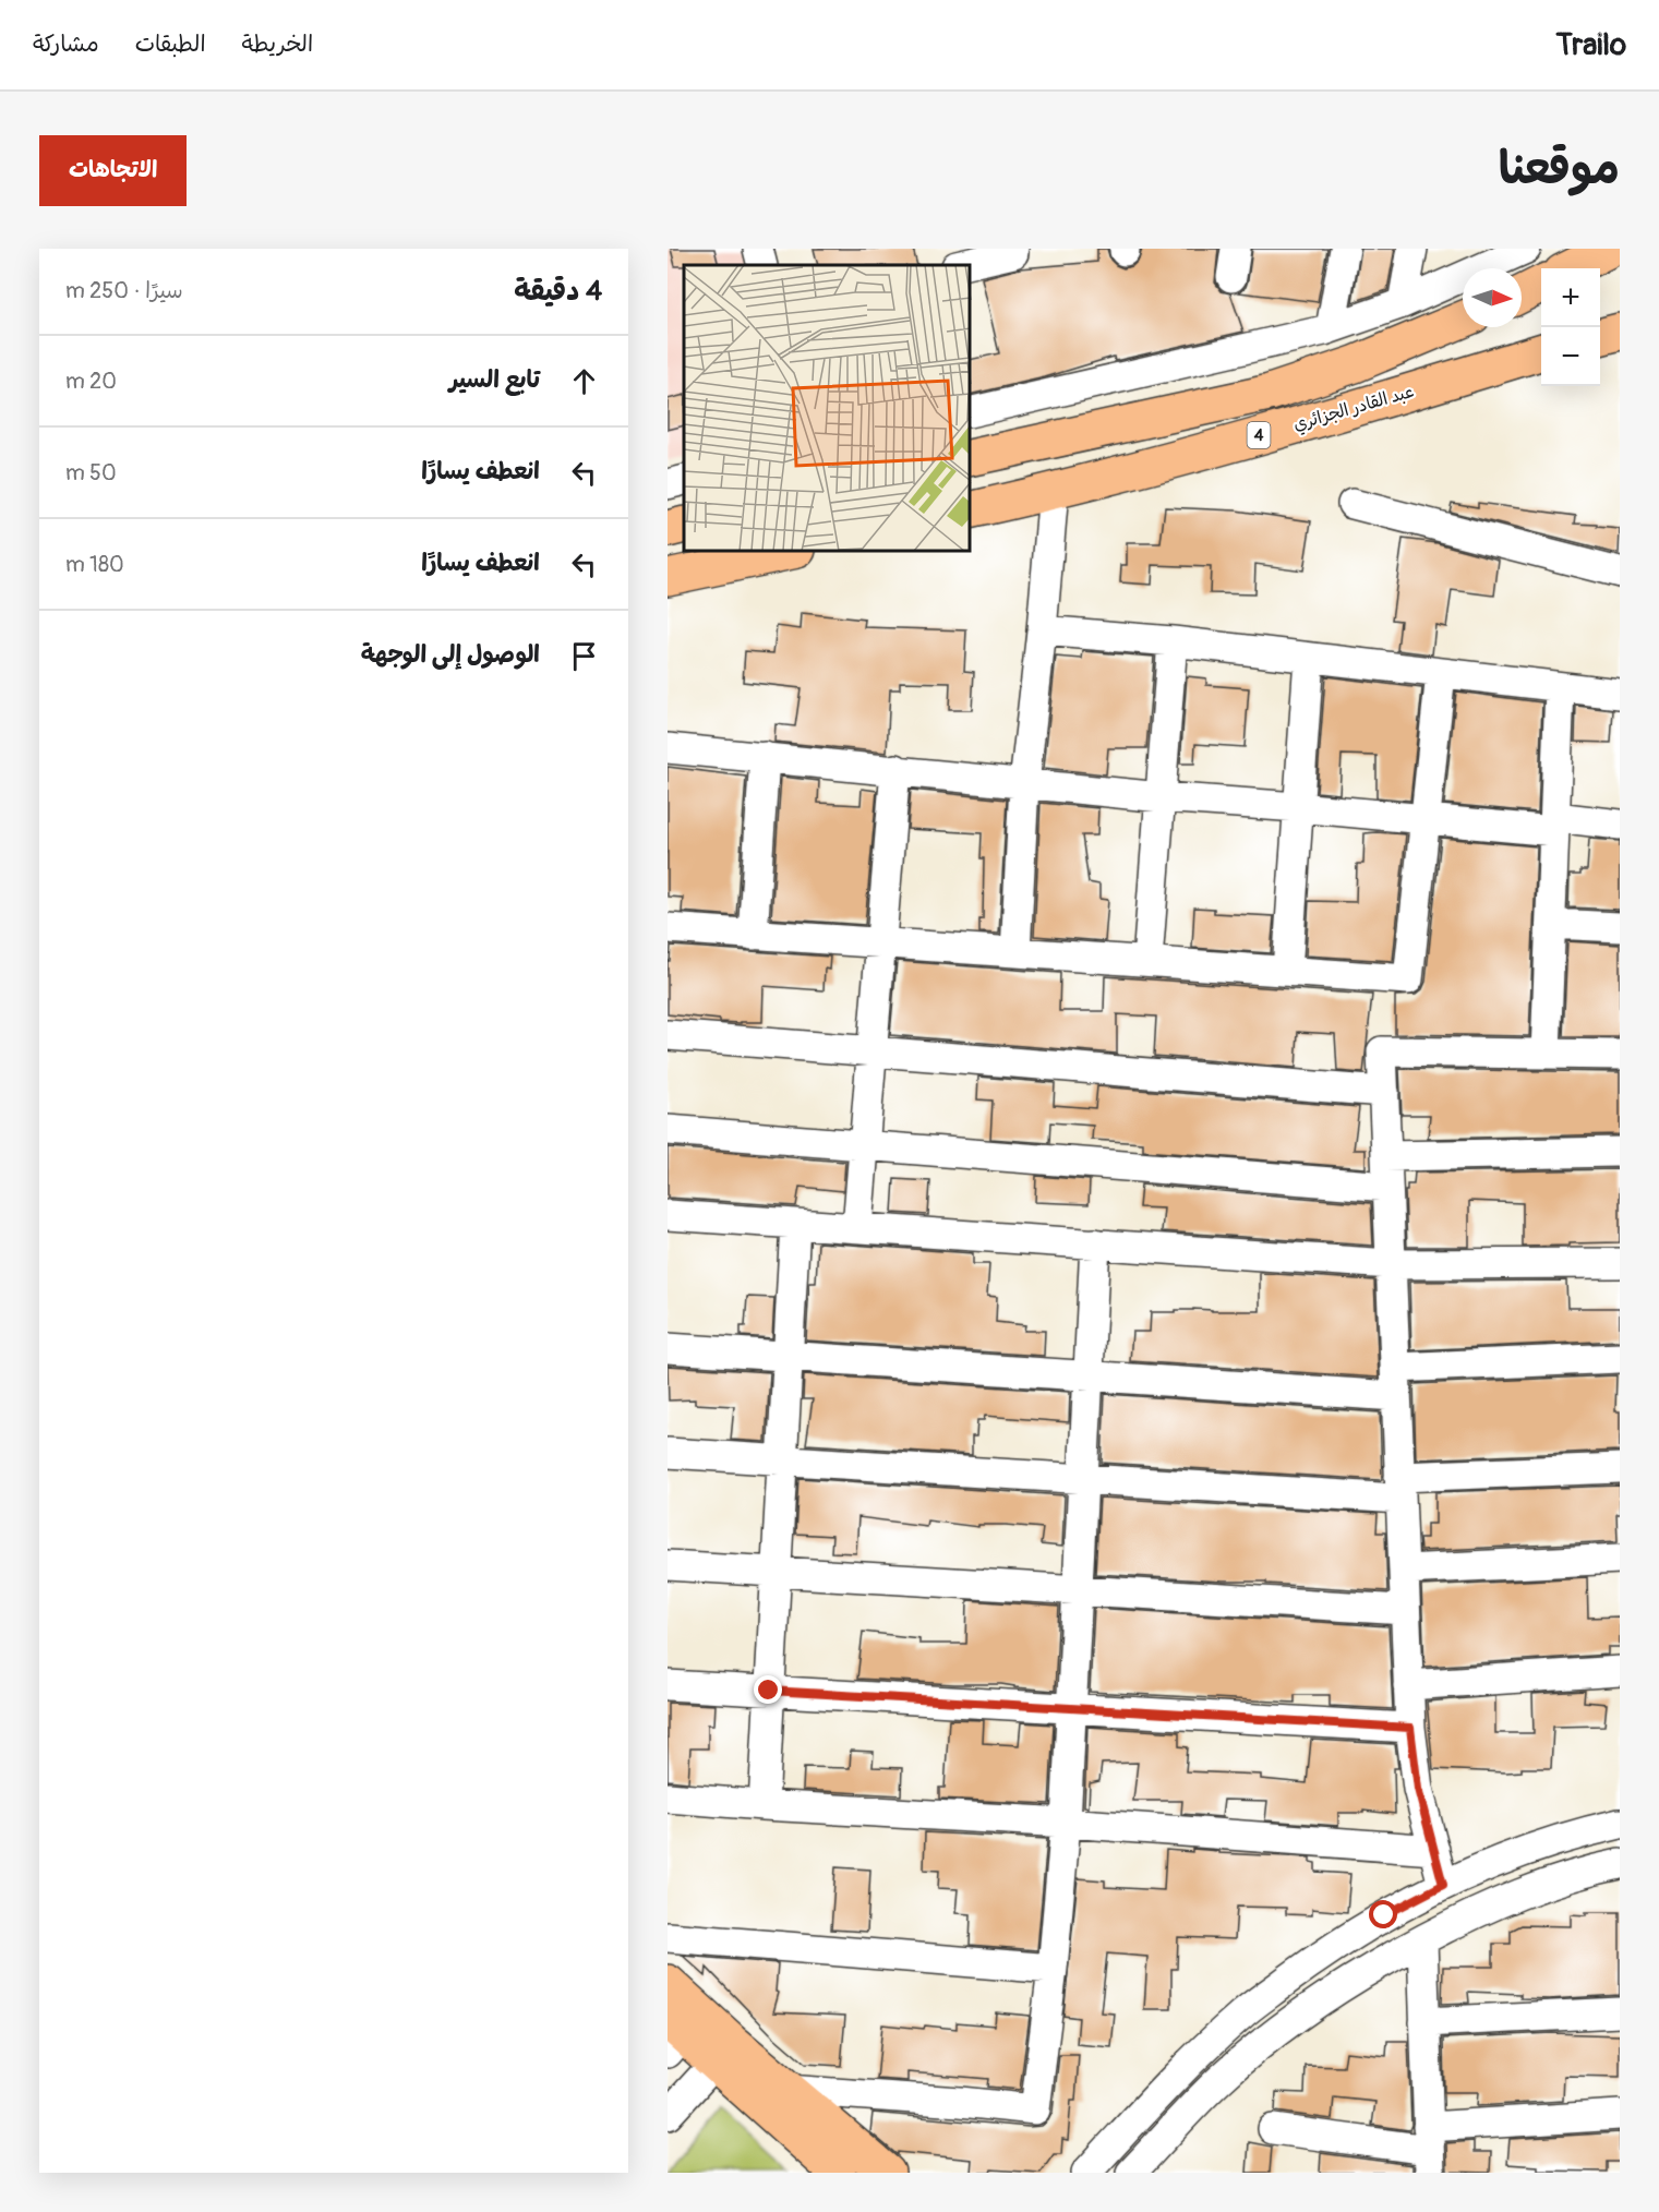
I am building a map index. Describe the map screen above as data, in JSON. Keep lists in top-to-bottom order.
{
  "streets": {
    "main road": ["عبد القادر الجزائري", "4"]
  },
  "north": "right",
  "page": {
    "header": "Trailo",
    "nav": ["الخريطة", "الطبقات", "مشاركة"],
    "title": "موقعنا",
    "buttons": "الاتجاهات",
    "heading": ["4 دقيقة", "سيرًا · 250 m"],
    "map_buttons": ["+", "−"],
    "list": [
      ["تابع السير", "20 m"],
      ["انعطف يسارًا", "50 m"],
      ["انعطف يسارًا", "180 m"],
      "الوصول إلى الوجهة"
    ]
  }
}
